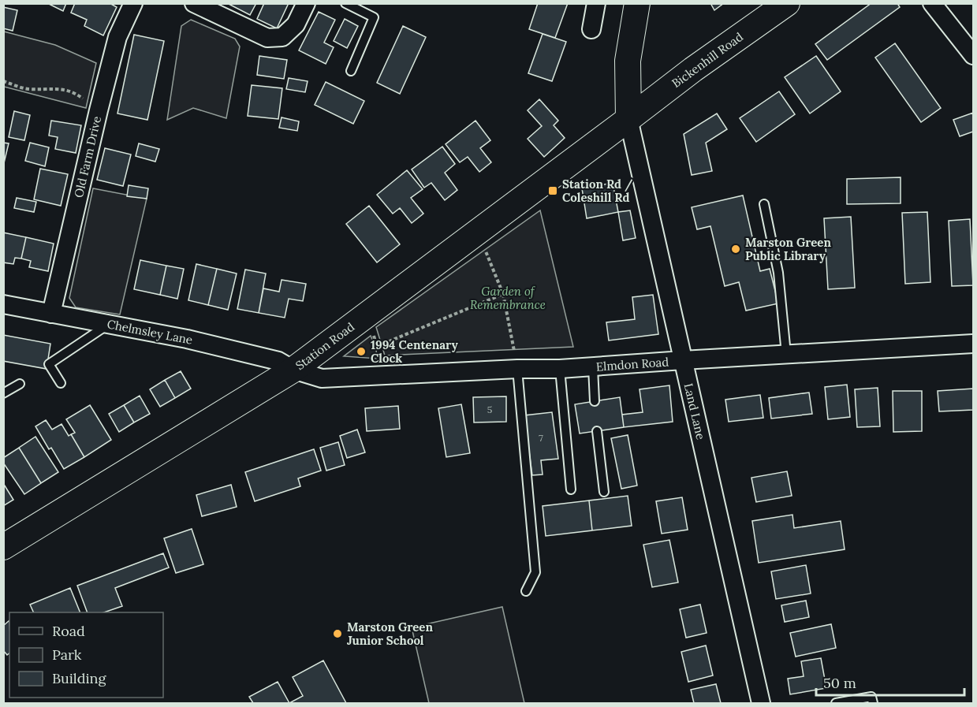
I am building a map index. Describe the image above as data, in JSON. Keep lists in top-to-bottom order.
{
  "streets": {
    "street": [
      "Bickenhill Road",
      "Old Farm Drive",
      "Chelmsley Lane",
      "Station Road",
      "Elmdon Road",
      "Land Lane"
    ]
  },
  "crossings": [
    ["Bickenhill Road", "Station Road"],
    ["Bickenhill Road", "Land Lane"],
    ["Old Farm Drive", "Chelmsley Lane"],
    ["Chelmsley Lane", "Station Road"],
    ["Chelmsley Lane", "Elmdon Road"],
    ["Station Road", "Elmdon Road"],
    ["Station Road", "Land Lane"],
    ["Elmdon Road", "Land Lane"]
  ],
  "parks": ["Garden of Remembrance"],
  "places": {
    "transit": ["Station Rd / Coleshill Rd"],
    "other": ["Marston Green Public Library", "1994 Centenary Clock", "Marston Green Junior School"]
  },
  "house_numbers": ["5", "7"],
  "legend": ["Road", "Park", "Building"],
  "scale_bar": "50 m"
}
